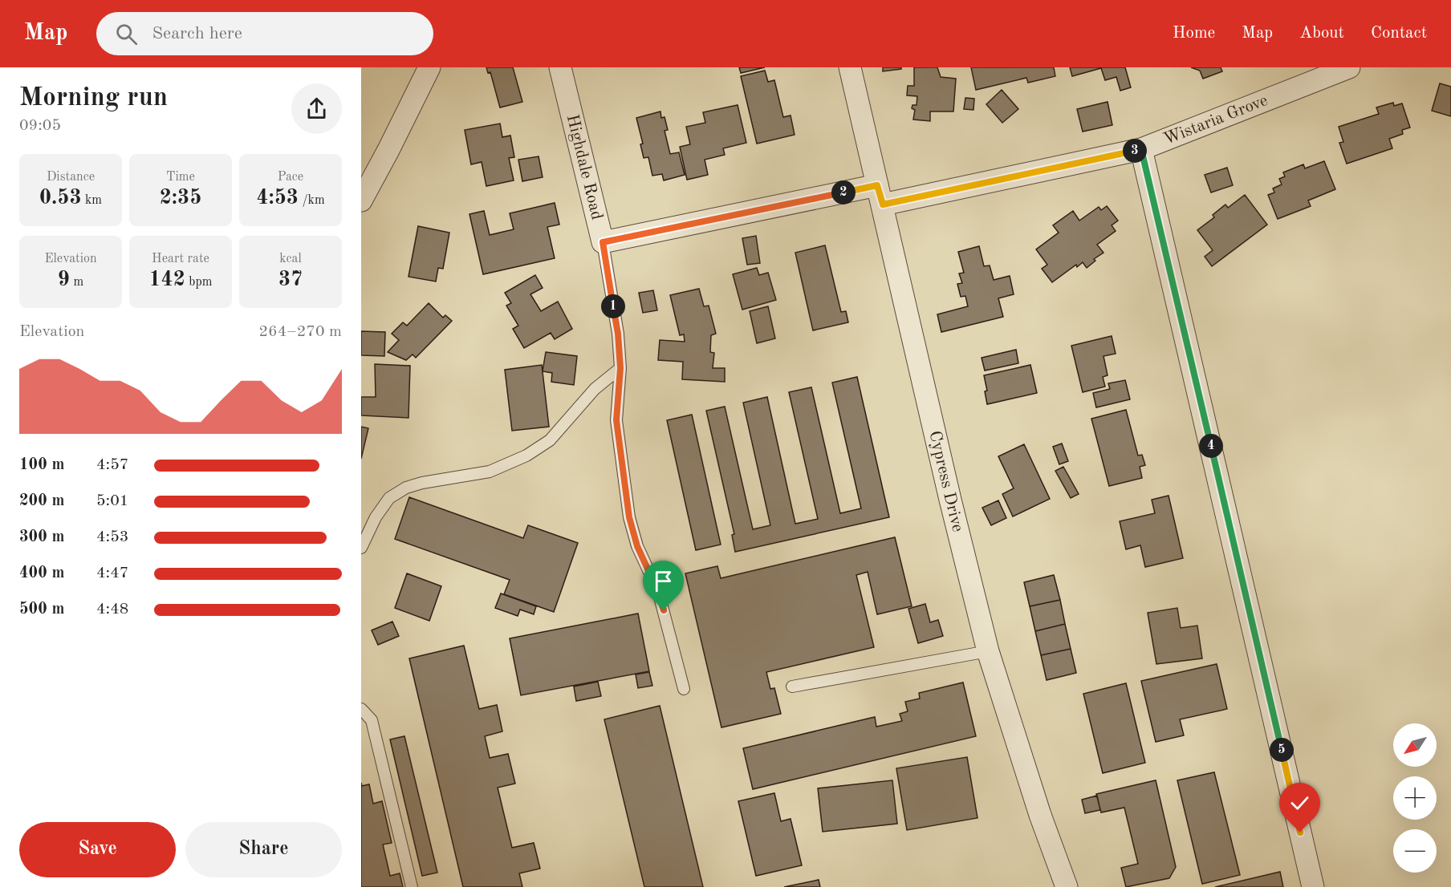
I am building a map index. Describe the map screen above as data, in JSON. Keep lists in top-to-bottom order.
{
  "streets": {
    "street": ["Wistaria Grove", "Highdale Road", "Cypress Drive"]
  },
  "crossings": [
    ["Wistaria Grove", "Highdale Road"],
    ["Wistaria Grove", "Cypress Drive"]
  ],
  "north": "bottom left",
  "page": {
    "header": "Map",
    "search": "Search here",
    "nav": [
      "Home",
      "Map",
      "About",
      "Contact"
    ],
    "heading": ["Morning run", "09:05"],
    "pins": [
      "3",
      "2",
      "1",
      "4",
      "5"
    ],
    "stats": [
      ["Distance", "0.53 km"],
      ["Time", "2:35"],
      ["Pace", "4:53 /km"],
      ["Elevation", "9 m"],
      ["Heart rate", "142 bpm"],
      ["kcal", "37"]
    ],
    "chart": ["Elevation", "264–270 m"],
    "list": [
      {
        "name": "100 m",
        "note": "4:57"
      },
      {
        "name": "200 m",
        "note": "5:01"
      },
      {
        "name": "300 m",
        "note": "4:53"
      },
      {
        "name": "400 m",
        "note": "4:47"
      },
      {
        "name": "500 m",
        "note": "4:48"
      }
    ],
    "map_buttons": ["+", "−"],
    "buttons": ["Save", "Share"]
  }
}
